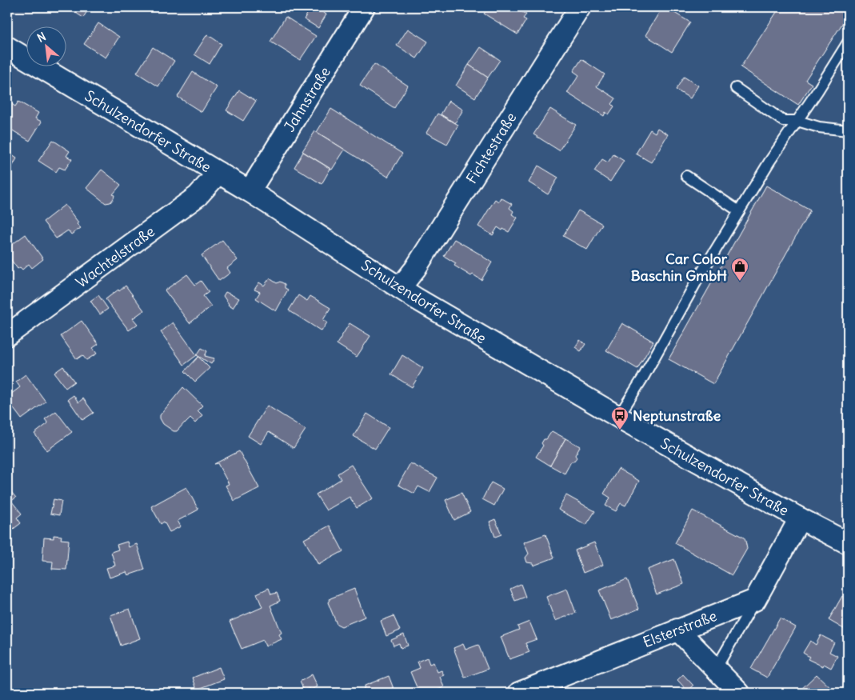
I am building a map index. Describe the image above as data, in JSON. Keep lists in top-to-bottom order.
{
  "streets": {
    "street": [
      "Jahnstraße",
      "Schulzendorfer Straße",
      "Fichtestraße",
      "Wachtelstraße",
      "Elsterstraße"
    ]
  },
  "crossings": [
    ["Jahnstraße", "Schulzendorfer Straße"],
    ["Schulzendorfer Straße", "Fichtestraße"],
    ["Schulzendorfer Straße", "Wachtelstraße"]
  ],
  "places": {
    "shop": ["Car Color Baschin GmbH"],
    "bus stop": ["Neptunstraße"]
  },
  "north": "top left"
}
